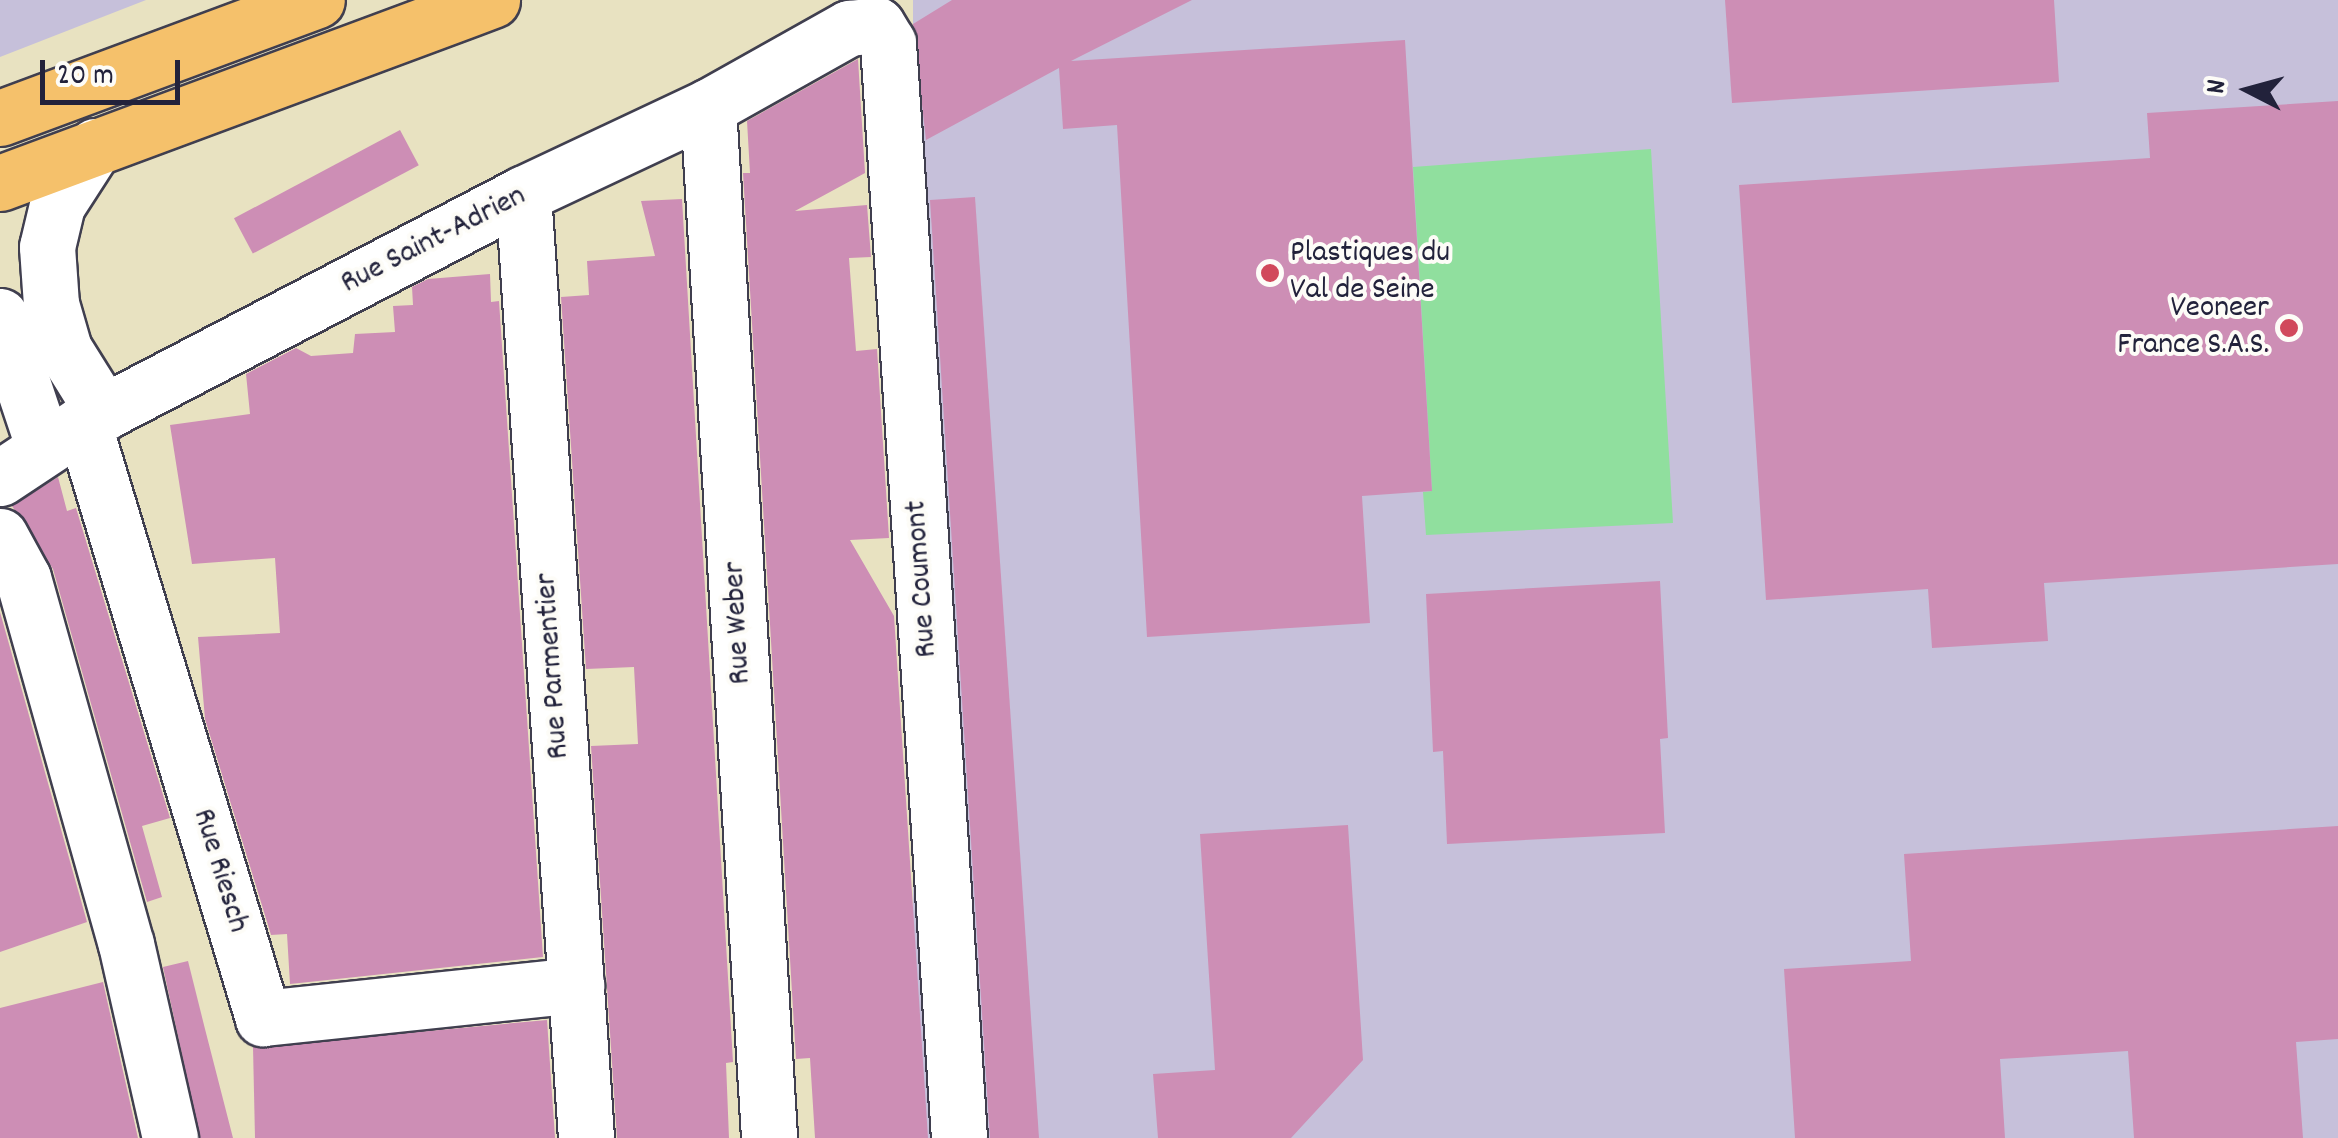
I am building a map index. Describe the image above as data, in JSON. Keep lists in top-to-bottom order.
{
  "streets": {
    "street": [
      "Rue Saint-Adrien",
      "Rue Coumont",
      "Rue Weber",
      "Rue Parmentier",
      "Rue Riesch"
    ]
  },
  "crossings": [
    ["Rue Saint-Adrien", "Rue Coumont"],
    ["Rue Saint-Adrien", "Rue Weber"],
    ["Rue Saint-Adrien", "Rue Parmentier"],
    ["Rue Saint-Adrien", "Rue Riesch"],
    ["Rue Parmentier", "Rue Riesch"]
  ],
  "places": ["Plastiques du Val de Seine", "Veoneer France S.A.S."],
  "scale_bar": "20 m",
  "north": "left"
}
